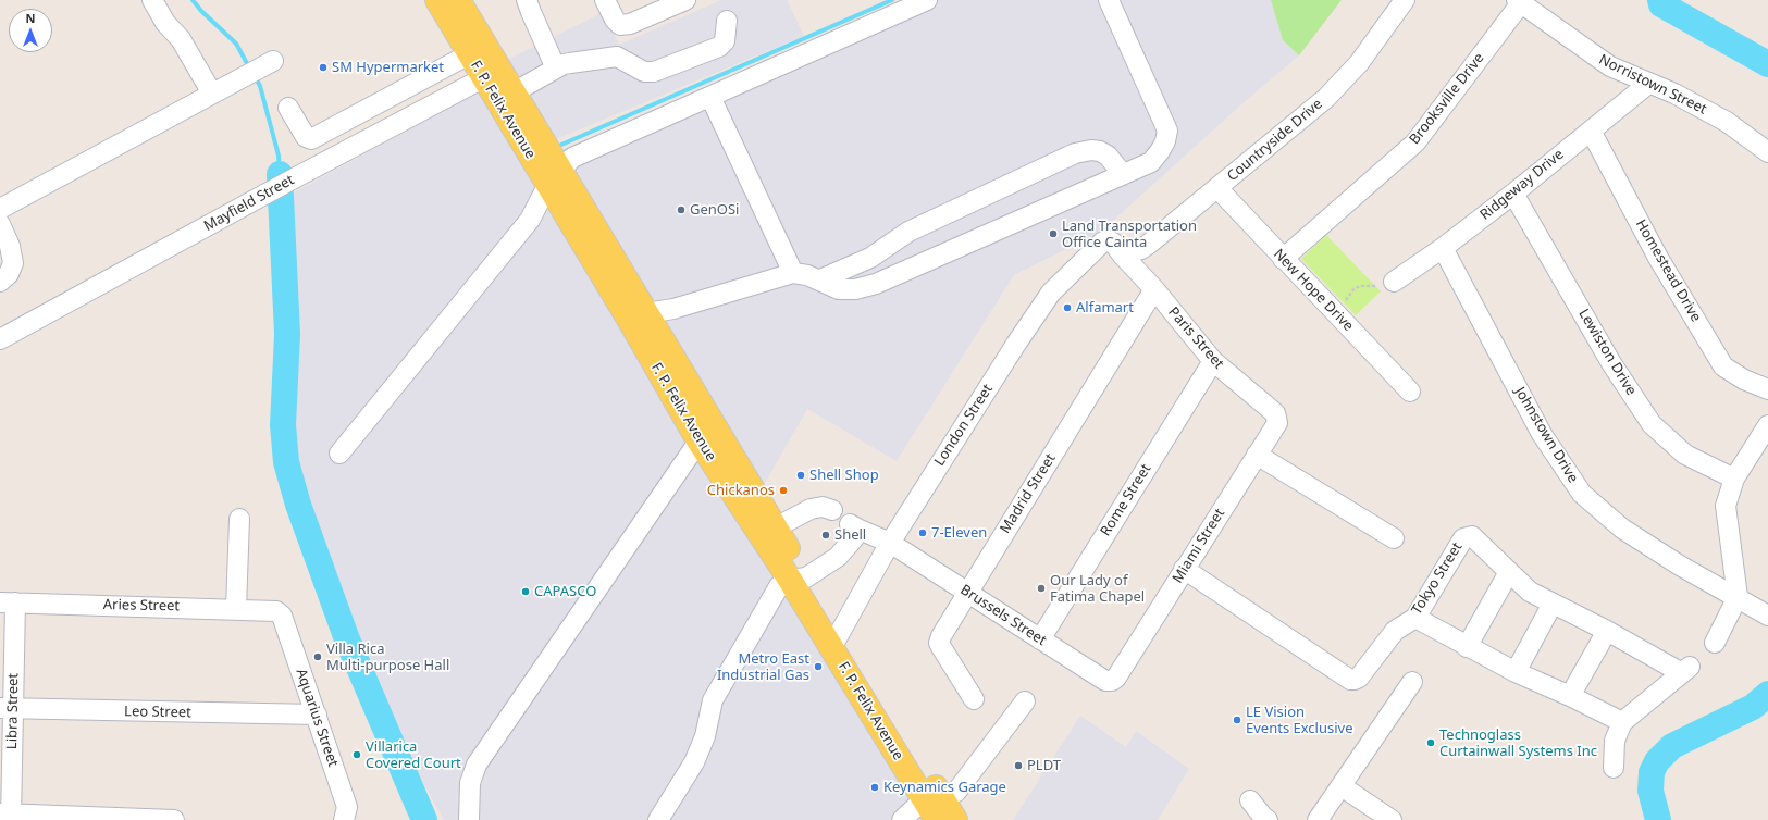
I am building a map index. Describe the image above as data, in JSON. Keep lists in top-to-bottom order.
{
  "streets": {
    "main road": ["F. P. Felix Avenue"],
    "street": [
      "Norristown Street",
      "Brooksville Drive",
      "Countryside Drive",
      "Ridgeway Drive",
      "Mayfield Street",
      "Homestead Drive",
      "New Hope Drive",
      "Paris Street",
      "Lewiston Drive",
      "London Street",
      "Johnstown Drive",
      "Madrid Street",
      "Rome Street",
      "Miami Street",
      "Tokyo Street",
      "Aries Street",
      "Brussels Street",
      "Libra Street",
      "Leo Street",
      "Aquarius Street"
    ]
  },
  "crossings": [
    ["Norristown Street", "Brooksville Drive"],
    ["Norristown Street", "Ridgeway Drive"],
    ["Brooksville Drive", "New Hope Drive"],
    ["F. P. Felix Avenue", "Mayfield Street"],
    ["F. P. Felix Avenue", "London Street"],
    ["F. P. Felix Avenue", "Brussels Street"],
    ["Countryside Drive", "New Hope Drive"],
    ["Countryside Drive", "Paris Street"],
    ["Countryside Drive", "London Street"],
    ["Ridgeway Drive", "Homestead Drive"],
    ["Ridgeway Drive", "Lewiston Drive"],
    ["Ridgeway Drive", "Johnstown Drive"],
    ["Paris Street", "London Street"],
    ["Paris Street", "Madrid Street"],
    ["Paris Street", "Rome Street"],
    ["Paris Street", "Miami Street"],
    ["London Street", "Brussels Street"],
    ["Madrid Street", "Brussels Street"],
    ["Rome Street", "Brussels Street"],
    ["Miami Street", "Tokyo Street"],
    ["Miami Street", "Brussels Street"],
    ["Aries Street", "Libra Street"],
    ["Aries Street", "Aquarius Street"],
    ["Libra Street", "Leo Street"],
    ["Leo Street", "Aquarius Street"]
  ],
  "places": [
    "SM Hypermarket",
    "GenOSi",
    "Land Transportation Office Cainta",
    "Alfamart",
    "Shell Shop",
    "Chickanos",
    "7-Eleven",
    "Shell",
    "Our Lady of Fatima Chapel",
    "CAPASCO",
    "Villa Rica Multi-purpose Hall",
    "Metro East Industrial Gas",
    "LE Vision Events Exclusive",
    "Technoglass Curtainwall Systems Inc",
    "Villarica Covered Court",
    "PLDT",
    "Keynamics Garage"
  ],
  "north": "top"
}
